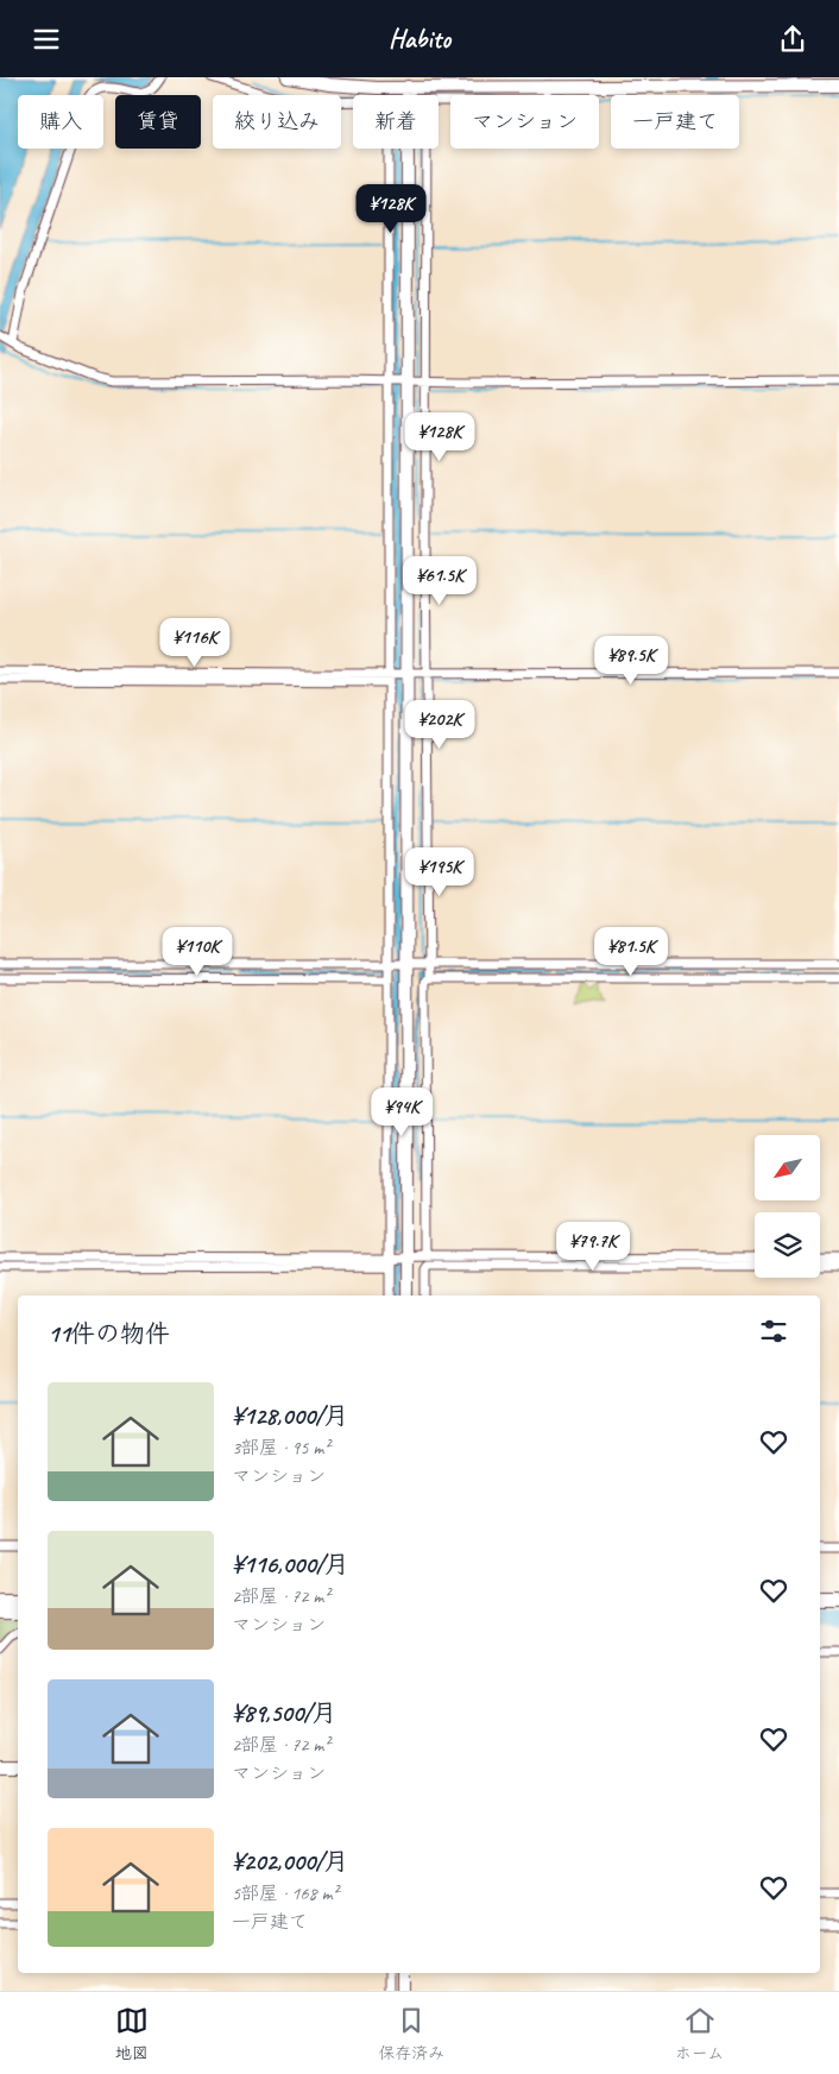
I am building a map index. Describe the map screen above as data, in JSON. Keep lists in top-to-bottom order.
{
  "north": "bottom left",
  "page": {
    "header": "Habito",
    "chip": [
      "購入",
      "賃貸",
      "絞り込み",
      "新着",
      "マンション",
      "一戸建て"
    ],
    "price": [
      "¥128K",
      "¥128K",
      "¥61.5K",
      "¥116K",
      "¥89.5K",
      "¥202K",
      "¥195K",
      "¥110K",
      "¥81.5K",
      "¥94K",
      "¥79.7K"
    ],
    "heading": "11件の物件",
    "list": [
      {
        "name": "¥128,000/月",
        "note": "3部屋 · 95 m² · マンション"
      },
      {
        "name": "¥116,000/月",
        "note": "2部屋 · 72 m² · マンション"
      },
      {
        "name": "¥89,500/月",
        "note": "2部屋 · 72 m² · マンション"
      },
      {
        "name": "¥202,000/月",
        "note": "5部屋 · 168 m² · 一戸建て"
      }
    ],
    "tabs": ["地図", "保存済み", "ホーム"]
  }
}
